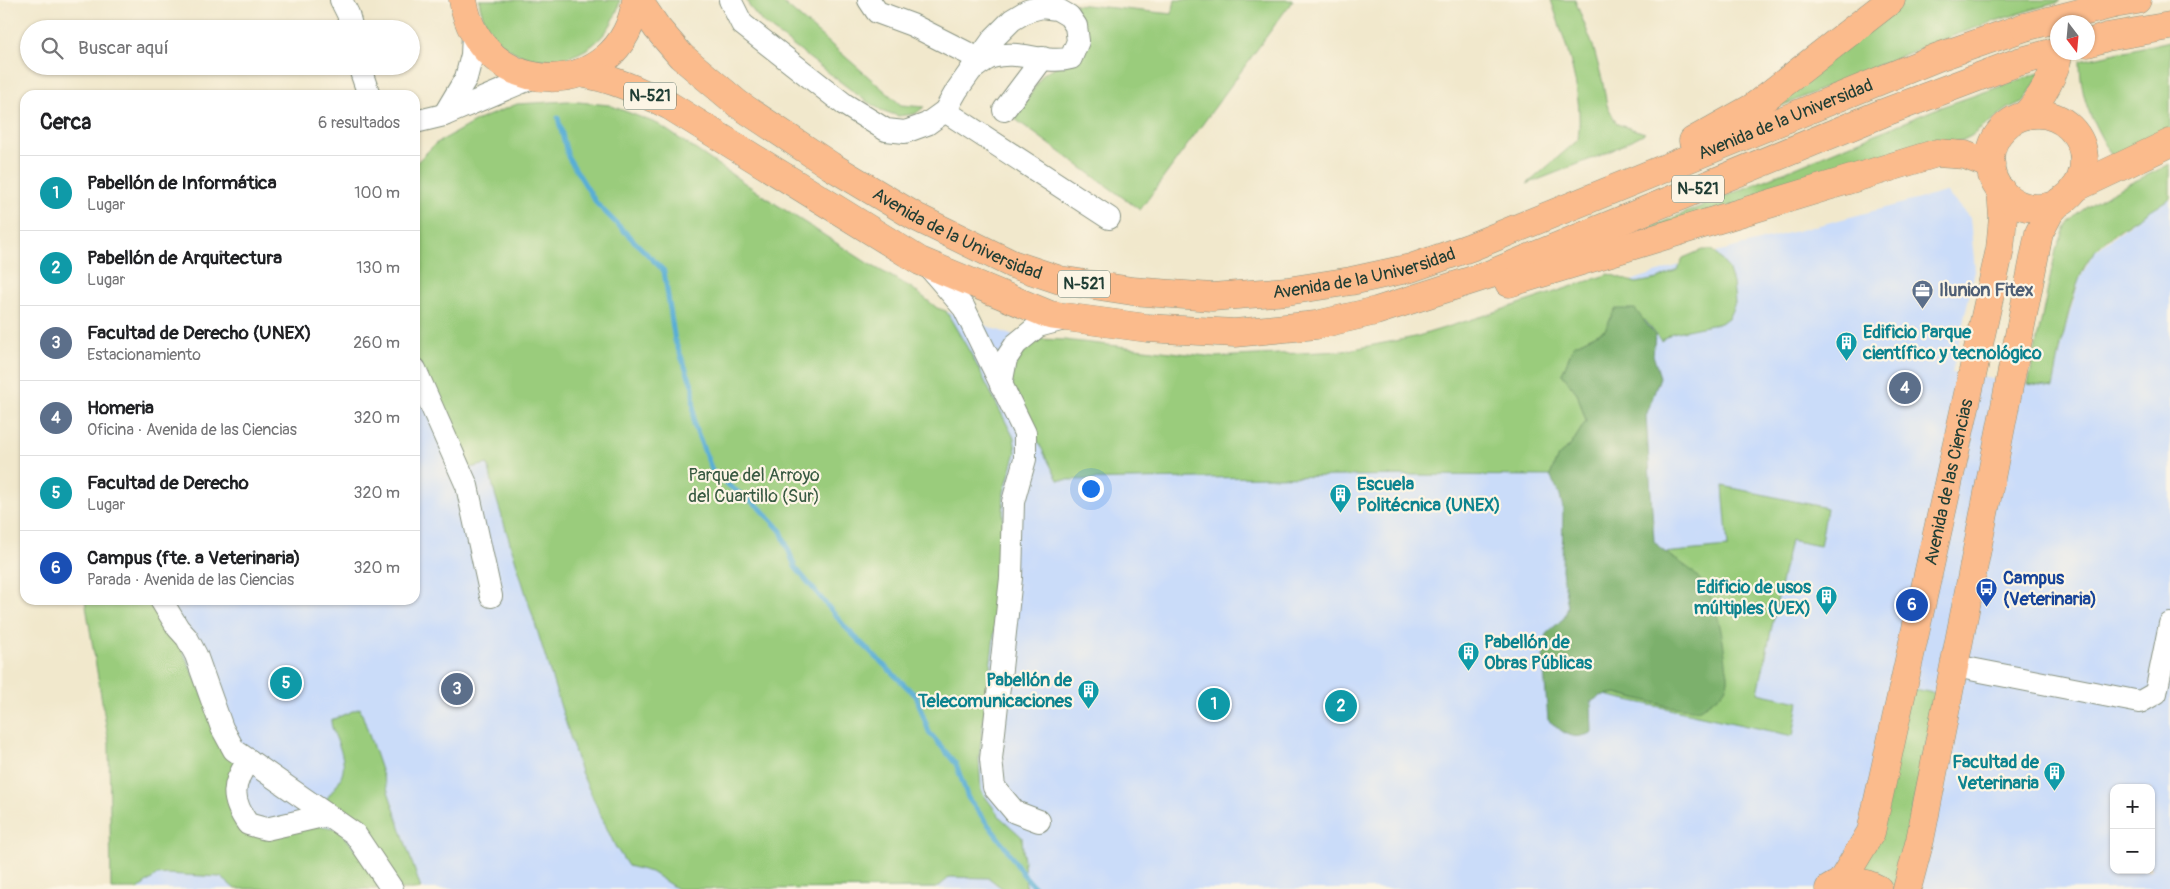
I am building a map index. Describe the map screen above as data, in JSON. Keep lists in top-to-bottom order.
{
  "streets": {
    "main road": ["N-521", "Avenida de la Universidad", "Avenida de las Ciencias"]
  },
  "crossings": [
    ["N-521", "Avenida de la Universidad"]
  ],
  "parks": ["Parque del Arroyo del Cuartillo (Sur)"],
  "places": {
    "office": ["Ilunion Fitex"],
    "building": [
      "Edificio Parque científico y tecnológico",
      "Escuela Politécnica (UNEX)",
      "Edificio de usos múltiples (UEX)",
      "Pabellón de Obras Públicas",
      "Pabellón de Telecomunicaciones",
      "Facultad de Veterinaria"
    ],
    "bus stop": ["Campus (Veterinaria)"]
  },
  "north": "bottom",
  "page": {
    "search": "Buscar aquí",
    "heading": ["Cerca", "6 resultados"],
    "list": [
      {
        "mark": "1",
        "name": "Pabellón de Informática",
        "note": "Lugar",
        "value": "100 m"
      },
      {
        "mark": "2",
        "name": "Pabellón de Arquitectura",
        "note": "Lugar",
        "value": "130 m"
      },
      {
        "mark": "3",
        "name": "Facultad de Derecho (UNEX)",
        "note": "Estacionamiento",
        "value": "260 m"
      },
      {
        "mark": "4",
        "name": "Homeria",
        "note": "Oficina · Avenida de las Ciencias",
        "value": "320 m"
      },
      {
        "mark": "5",
        "name": "Facultad de Derecho",
        "note": "Lugar",
        "value": "320 m"
      },
      {
        "mark": "6",
        "name": "Campus (fte. a Veterinaria)",
        "note": "Parada · Avenida de las Ciencias",
        "value": "320 m"
      }
    ],
    "pins": [
      "4",
      "6",
      "5",
      "3",
      "1",
      "2"
    ],
    "map_buttons": ["+", "−"]
  }
}
